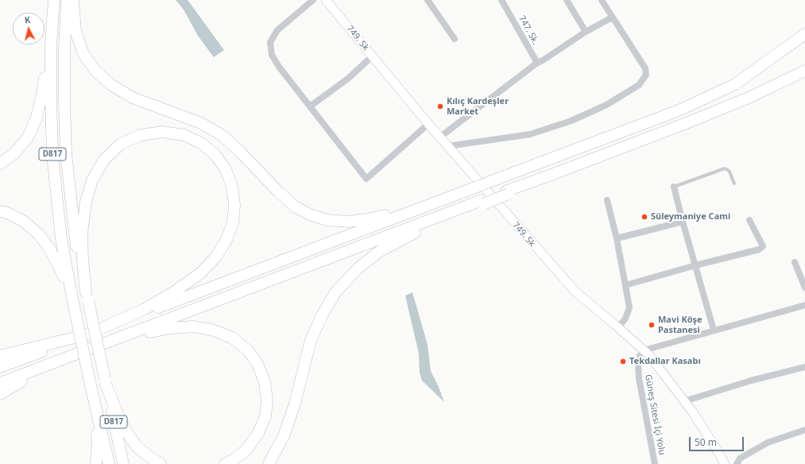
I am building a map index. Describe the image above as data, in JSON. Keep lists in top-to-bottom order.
{
  "streets": {
    "highway": ["D817"],
    "street": ["747. Sk.", "749. Sk", "Güneş Sitesi İçi Yolu"]
  },
  "crossings": [
    ["749. Sk", "Güneş Sitesi İçi Yolu"]
  ],
  "places": [
    "Kılıç Kardeşler Market",
    "Süleymaniye Cami",
    "Mavi Köşe Pastanesi",
    "Tekdallar Kasabı"
  ],
  "scale_bar": "50 m",
  "north": "top"
}
